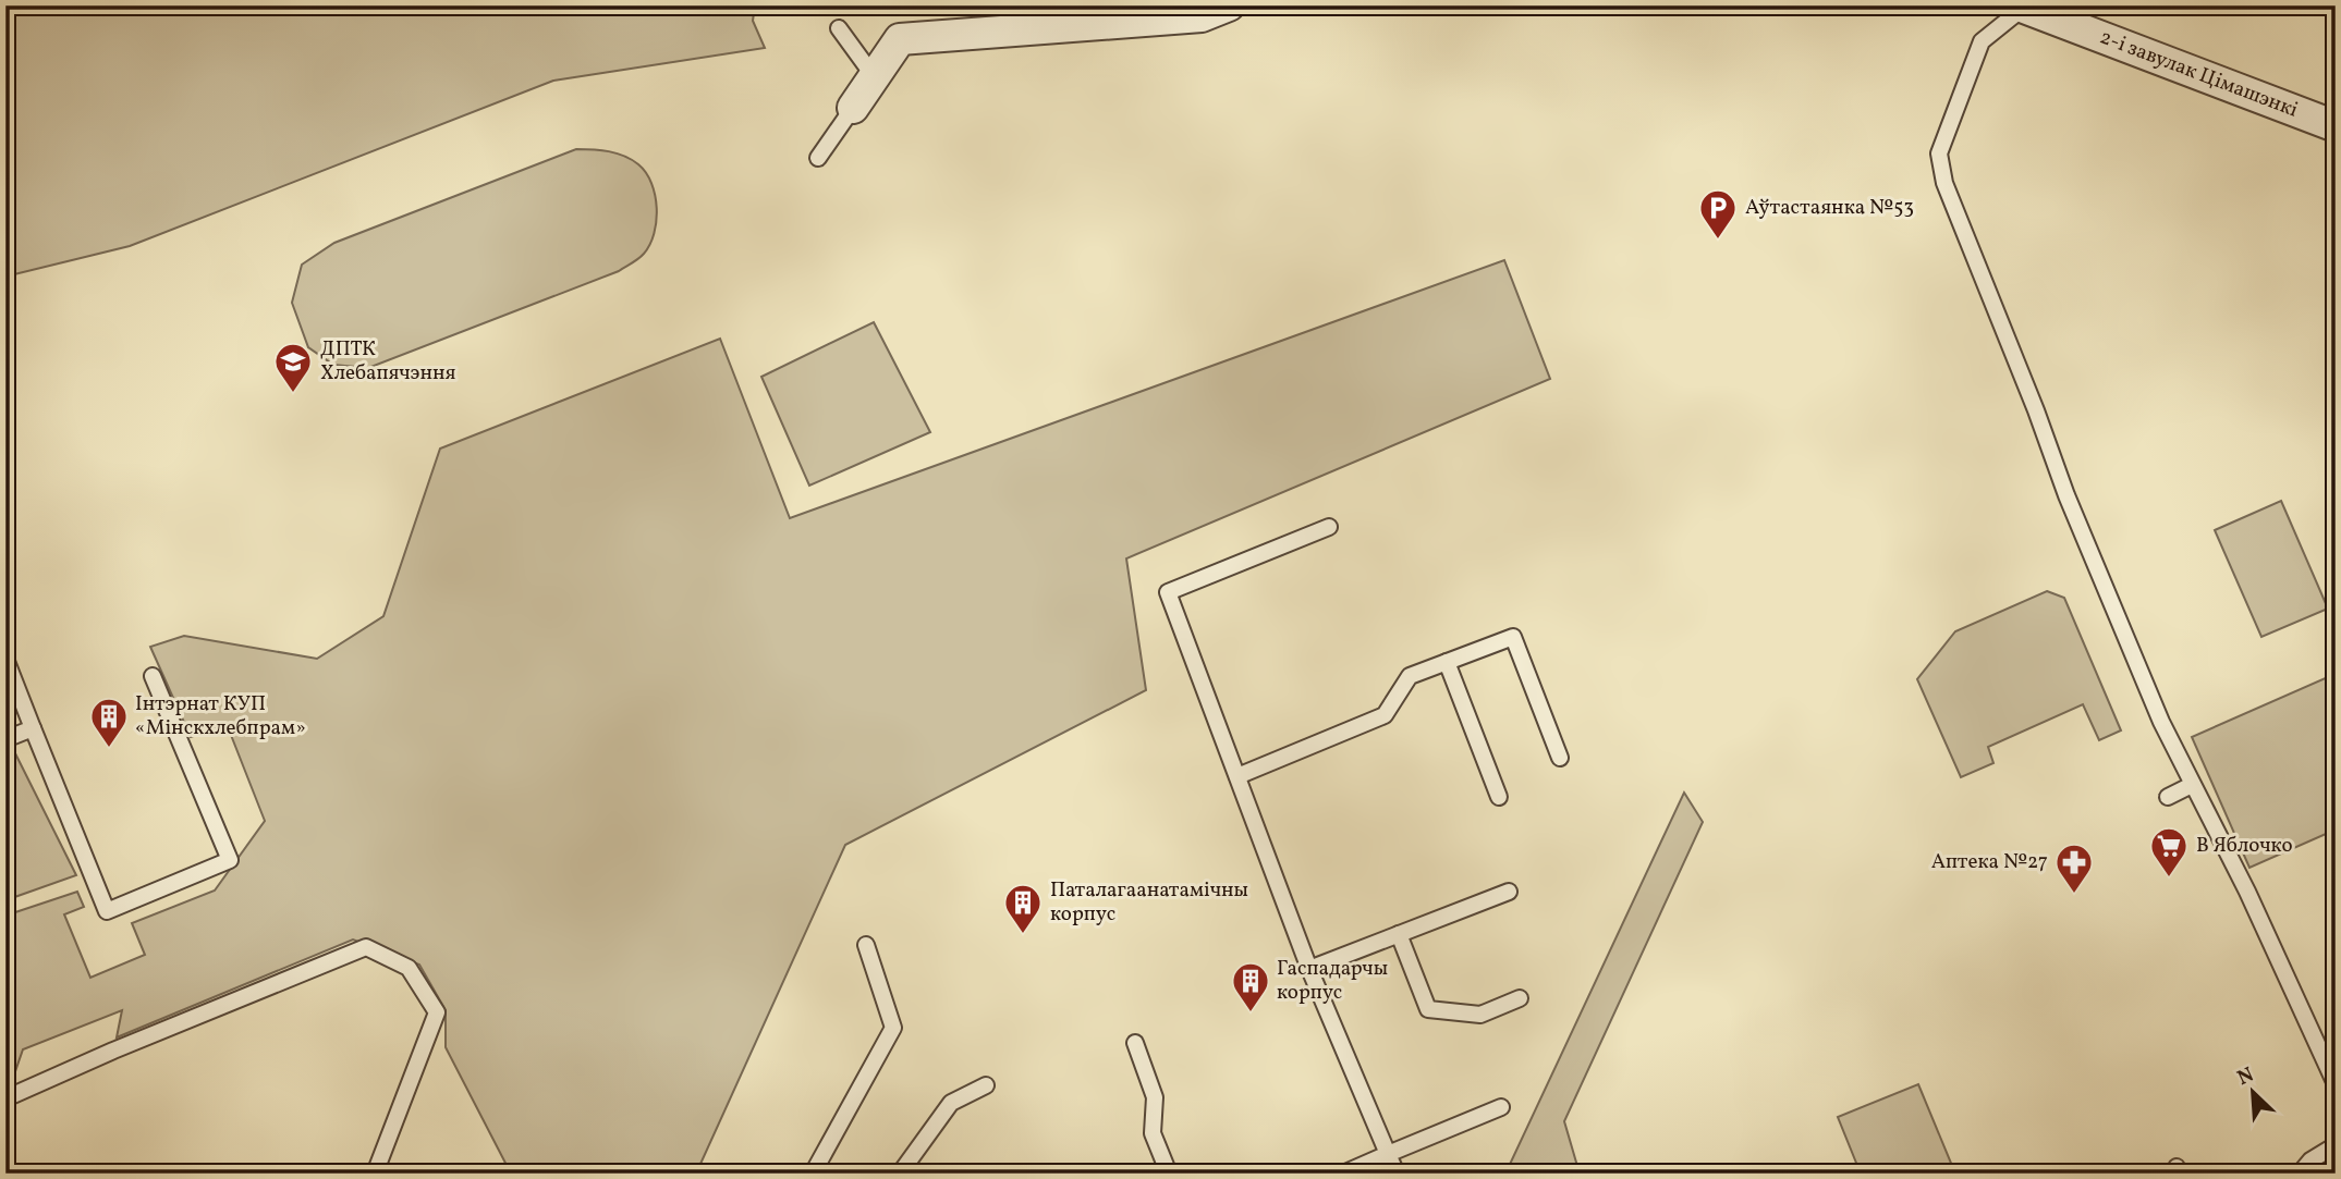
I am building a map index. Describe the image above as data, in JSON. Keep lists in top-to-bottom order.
{
  "streets": {
    "street": ["2-і завулак Цімашэнкі"]
  },
  "places": {
    "parking": ["Аўтастаянка №53"],
    "school or university": ["ДПТК Хлебапячэння"],
    "building": ["Інтэрнат КУП «Мінскхлебпрам»", "Паталагаанатамічны корпус", "Гаспадарчы корпус"],
    "supermarket": ["В Яблочко"],
    "pharmacy": ["Аптека №27"]
  },
  "north": "top left"
}
